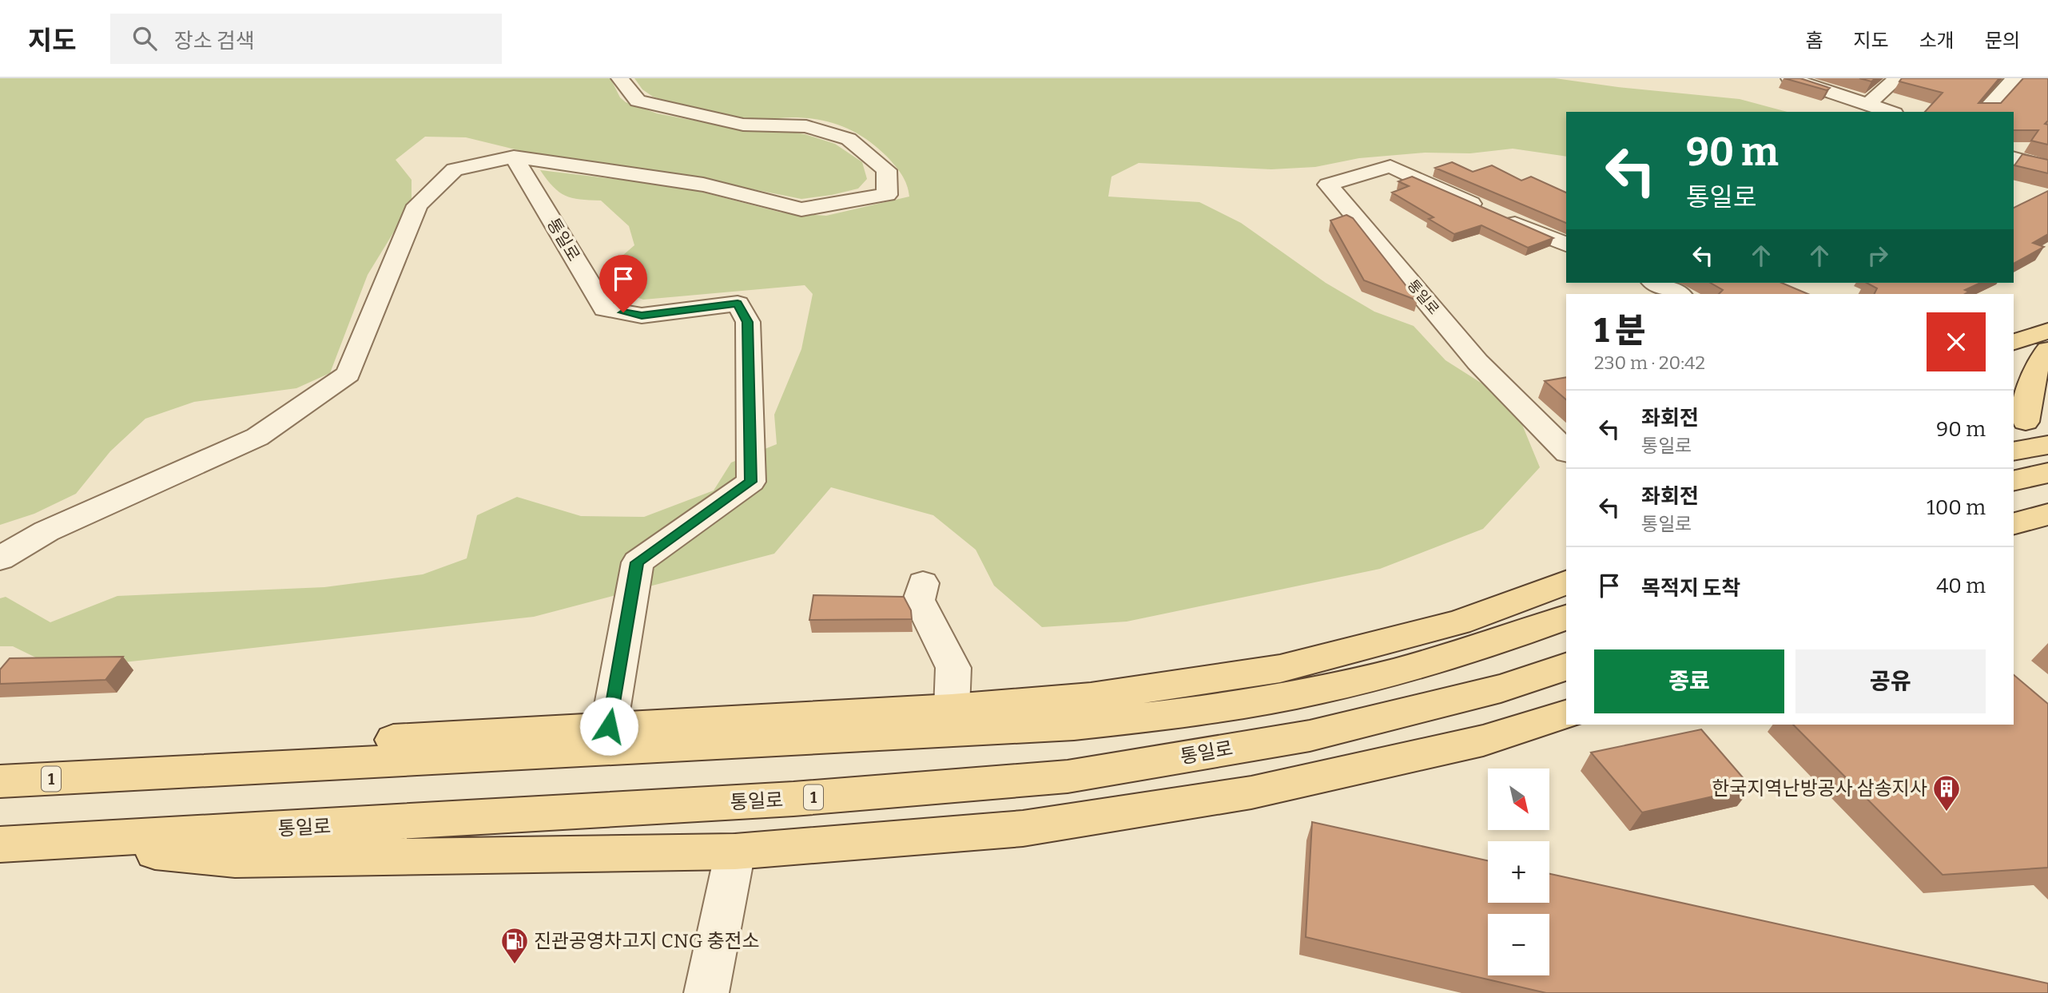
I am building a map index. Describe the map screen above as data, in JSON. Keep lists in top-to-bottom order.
{
  "streets": {
    "main road": ["통일로", "1"]
  },
  "places": {
    "building": ["한국지역난방공사 삼송지사"],
    "fuel station": ["진관공영차고지 CNG 충전소"]
  },
  "north": "bottom right",
  "page": {
    "header": "지도",
    "search": "장소 검색",
    "nav": [
      "홈",
      "지도",
      "소개",
      "문의"
    ],
    "turn": ["90 m", "통일로"],
    "heading": ["1 분", "230 m · 20:42"],
    "list": [
      {
        "name": "좌회전",
        "note": "통일로",
        "value": "90 m"
      },
      {
        "name": "좌회전",
        "note": "통일로",
        "value": "100 m"
      },
      {
        "name": "목적지 도착",
        "value": "40 m"
      }
    ],
    "buttons": ["종료", "공유"],
    "map_buttons": ["+", "−"]
  }
}
